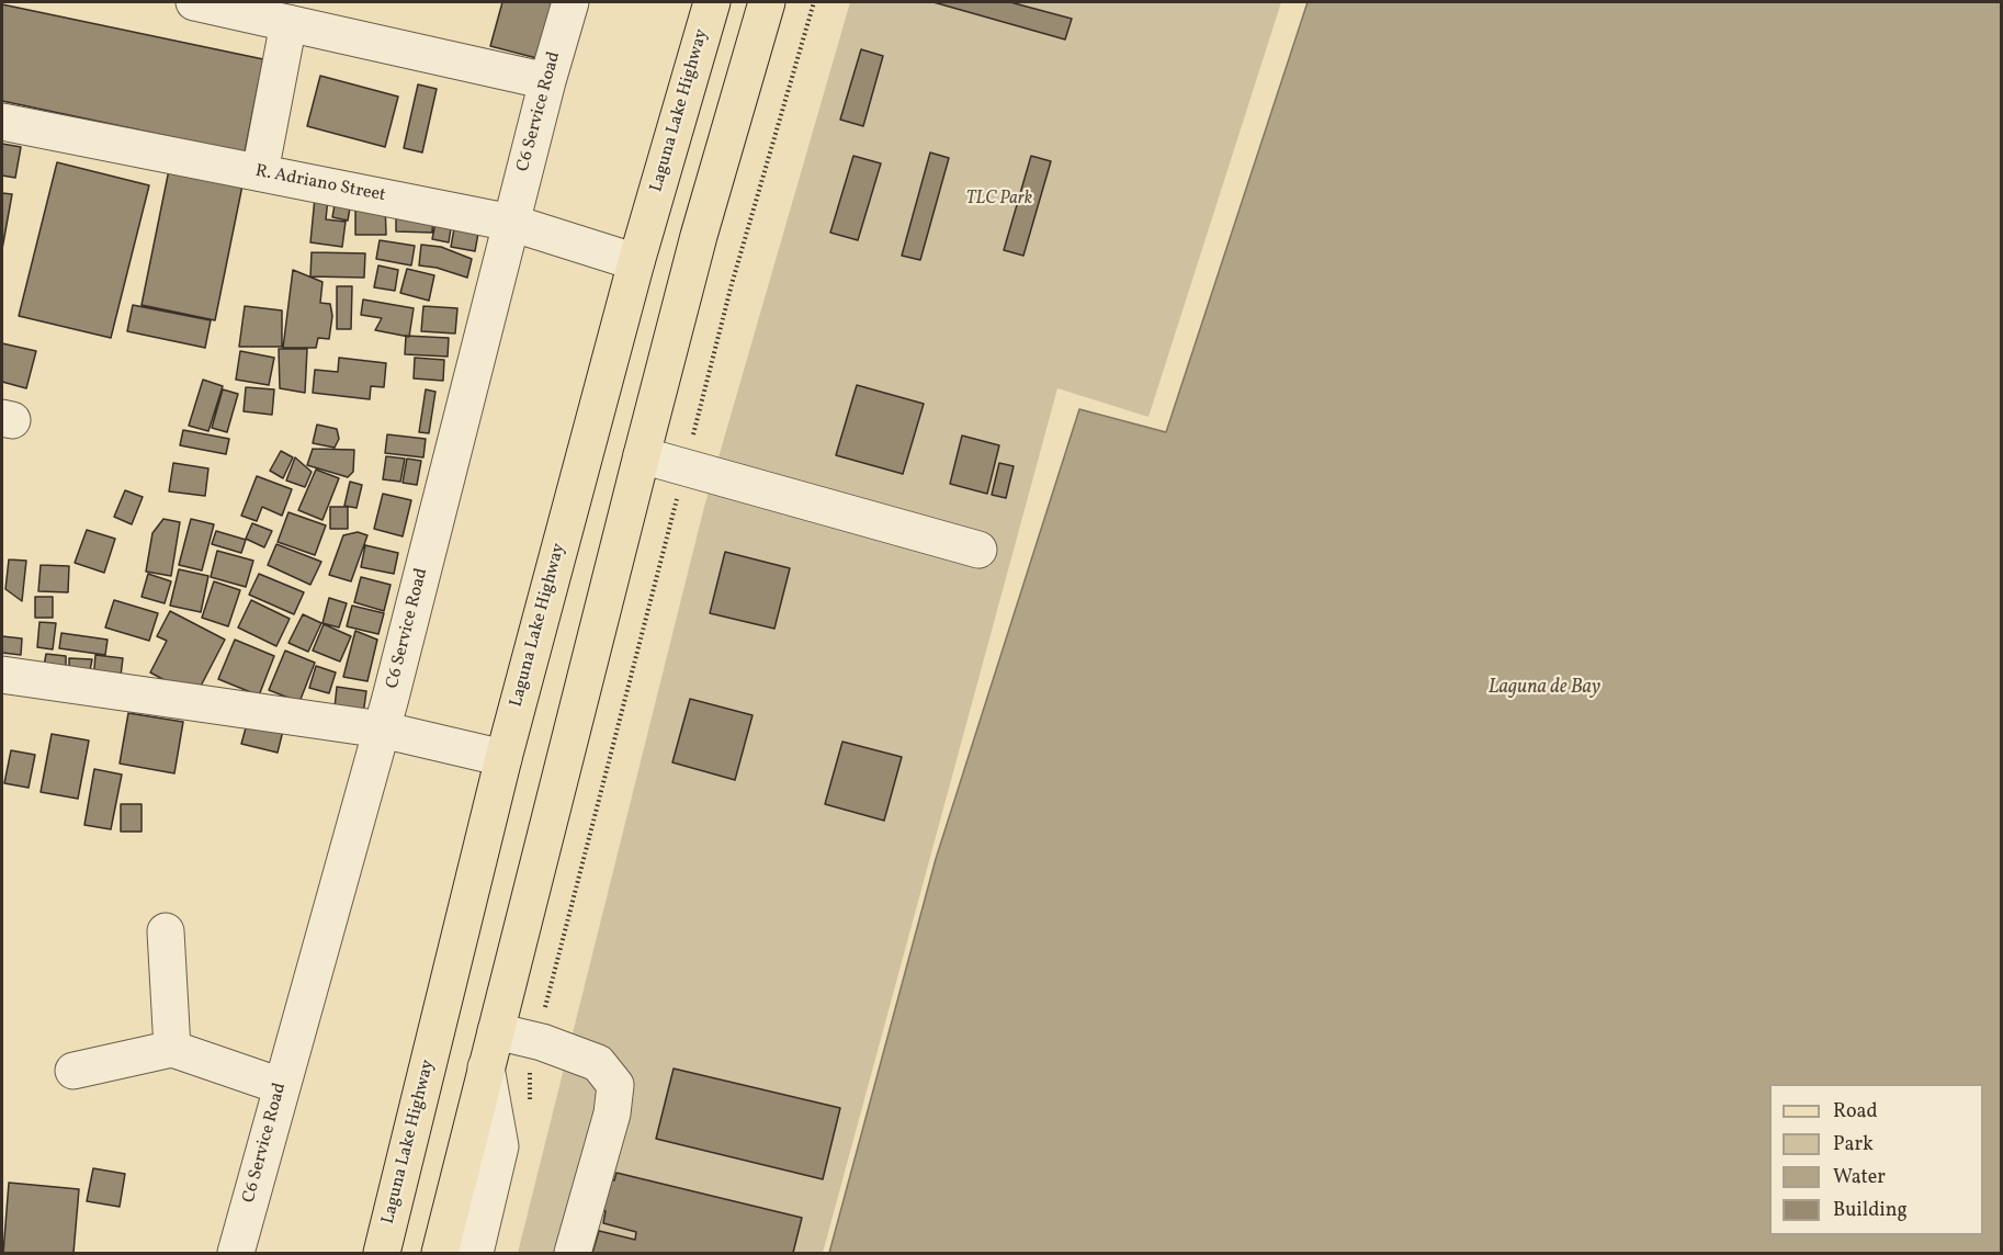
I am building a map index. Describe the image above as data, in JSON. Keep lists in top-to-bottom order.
{
  "streets": {
    "main road": ["Laguna Lake Highway"],
    "street": ["C6 Service Road", "R. Adriano Street"]
  },
  "crossings": [
    ["Laguna Lake Highway", "R. Adriano Street"],
    ["C6 Service Road", "R. Adriano Street"]
  ],
  "water": ["Laguna de Bay"],
  "parks": ["TLC Park"],
  "legend": [
    "Road",
    "Park",
    "Water",
    "Building"
  ]
}
